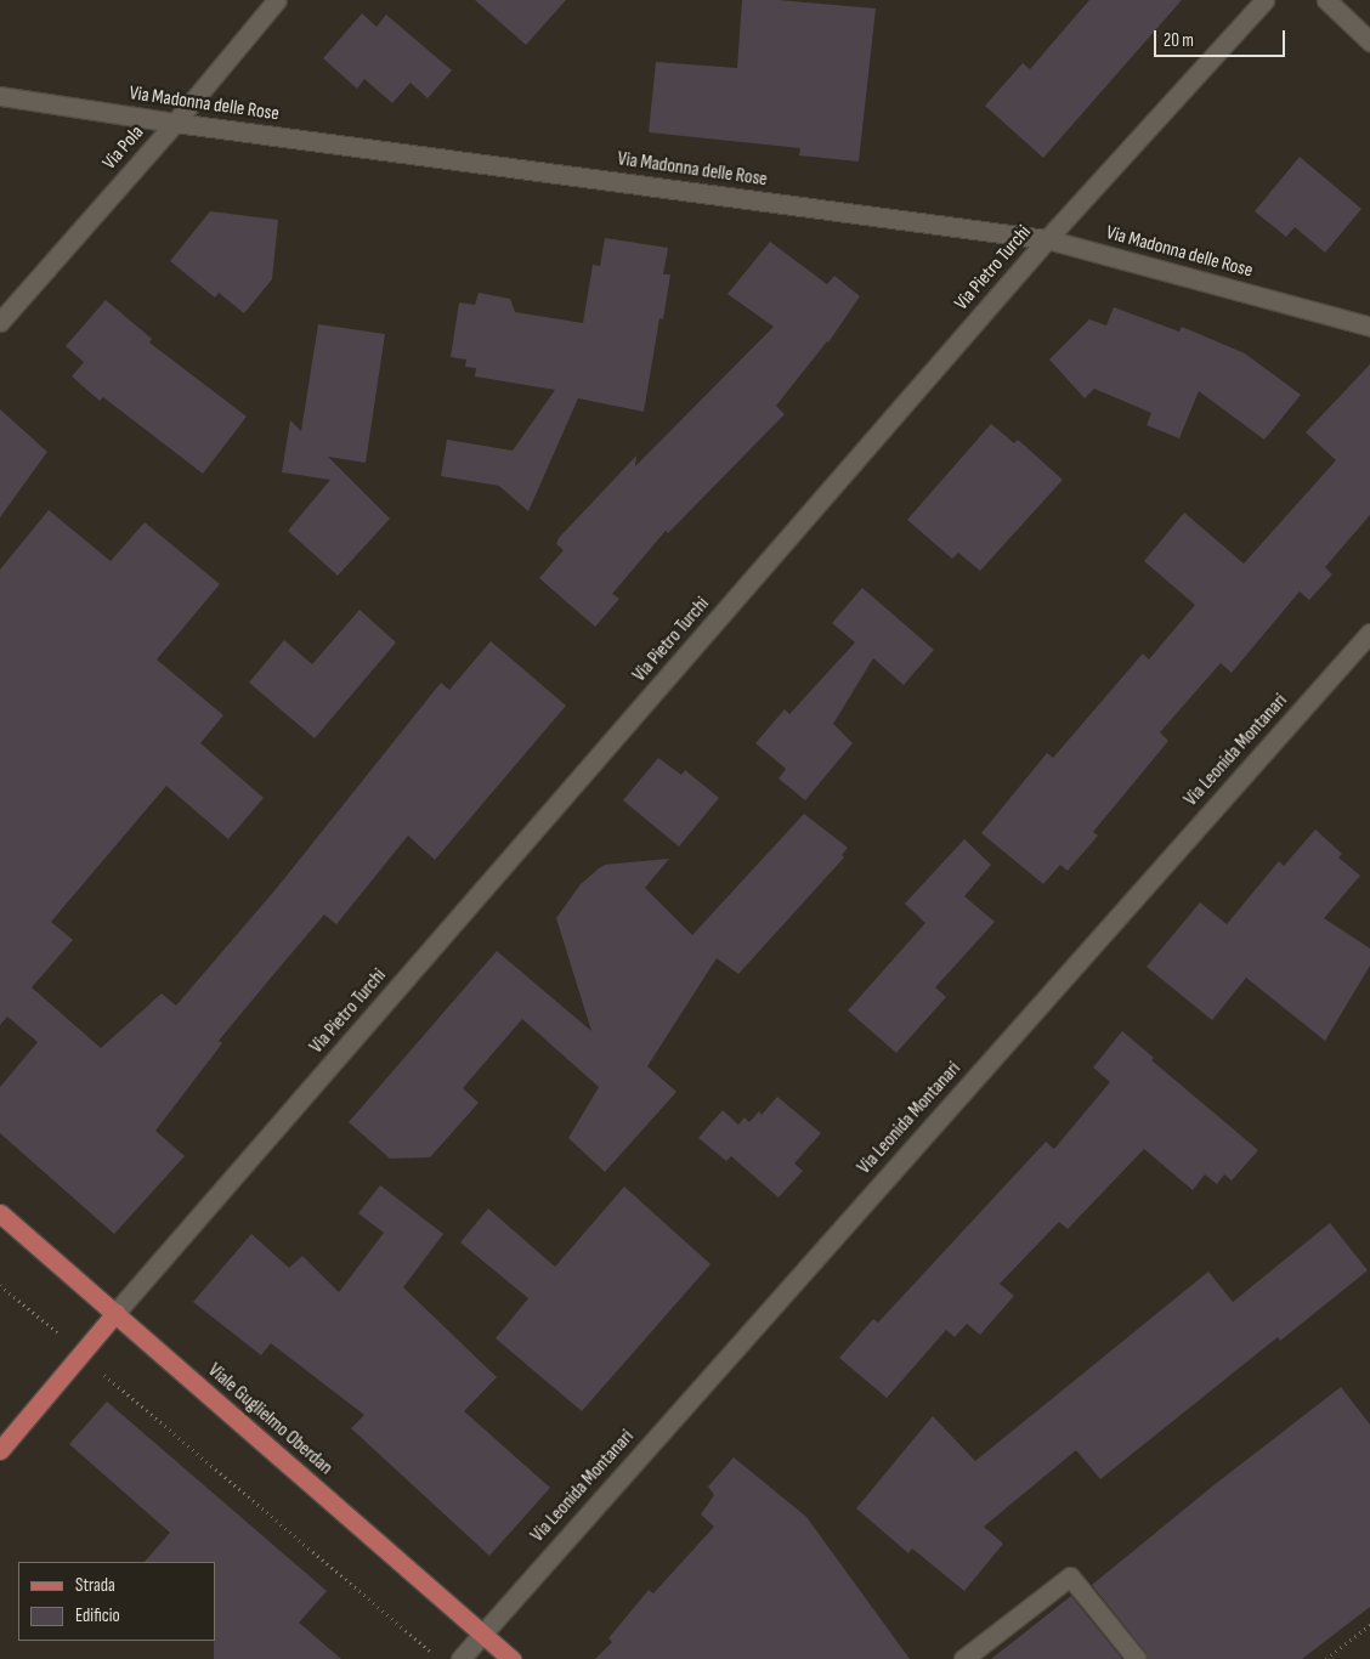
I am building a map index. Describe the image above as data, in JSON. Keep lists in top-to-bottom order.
{
  "streets": {
    "main road": ["Viale Guglielmo Oberdan"],
    "street": [
      "Via Madonna delle Rose",
      "Via Pola",
      "Via Pietro Turchi",
      "Via Leonida Montanari"
    ]
  },
  "crossings": [
    ["Via Madonna delle Rose", "Via Pola"],
    ["Via Madonna delle Rose", "Via Pietro Turchi"],
    ["Via Pietro Turchi", "Viale Guglielmo Oberdan"],
    ["Via Leonida Montanari", "Viale Guglielmo Oberdan"]
  ],
  "legend": ["Strada", "Edificio"],
  "scale_bar": "20 m"
}
